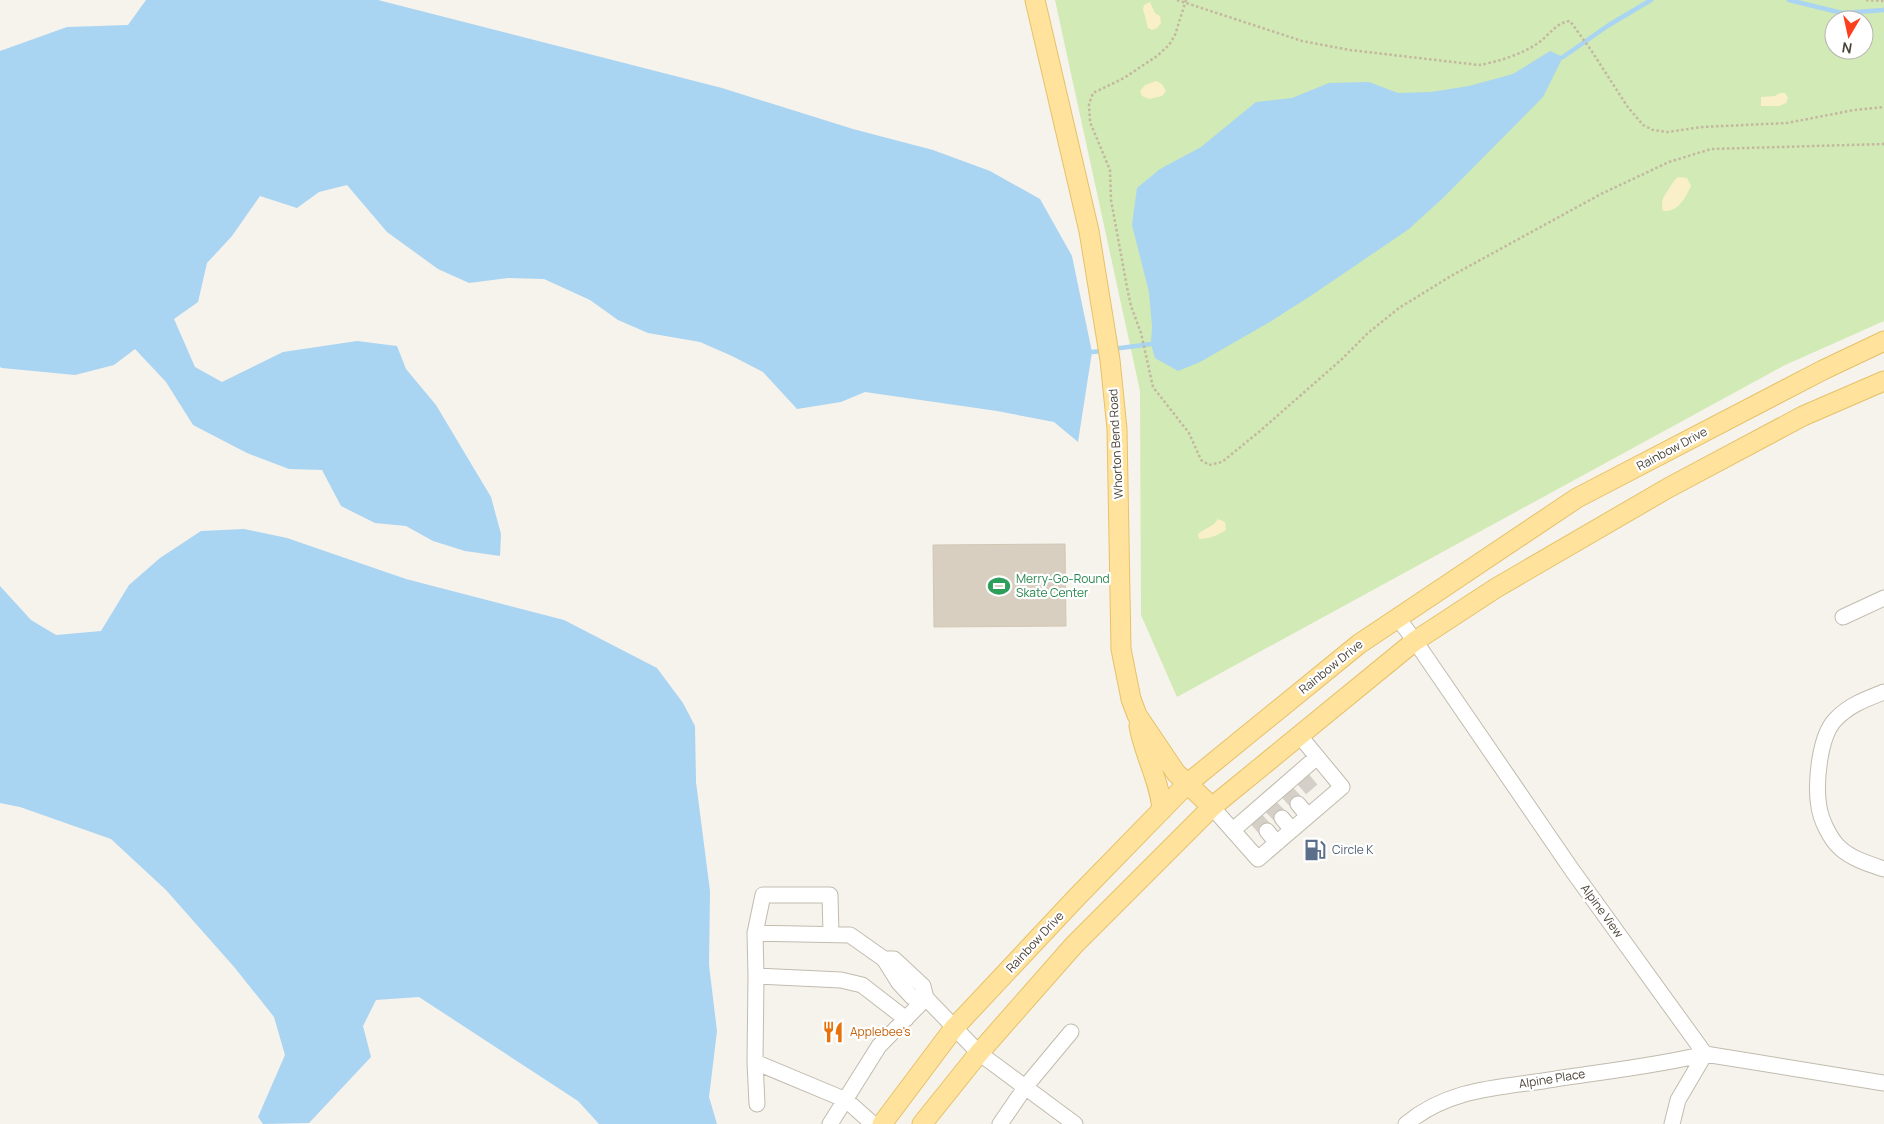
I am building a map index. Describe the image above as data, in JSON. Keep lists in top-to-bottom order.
{
  "streets": {
    "main road": ["Whorton Bend Road", "Rainbow Drive"],
    "street": ["Alpine View", "Alpine Place"]
  },
  "crossings": [
    ["Whorton Bend Road", "Rainbow Drive"],
    ["Rainbow Drive", "Alpine View"],
    ["Alpine View", "Alpine Place"]
  ],
  "places": {
    "sports": ["Merry-Go-Round Skate Center"],
    "fuel station": ["Circle K"],
    "restaurant": ["Applebee's"]
  },
  "north": "bottom"
}
